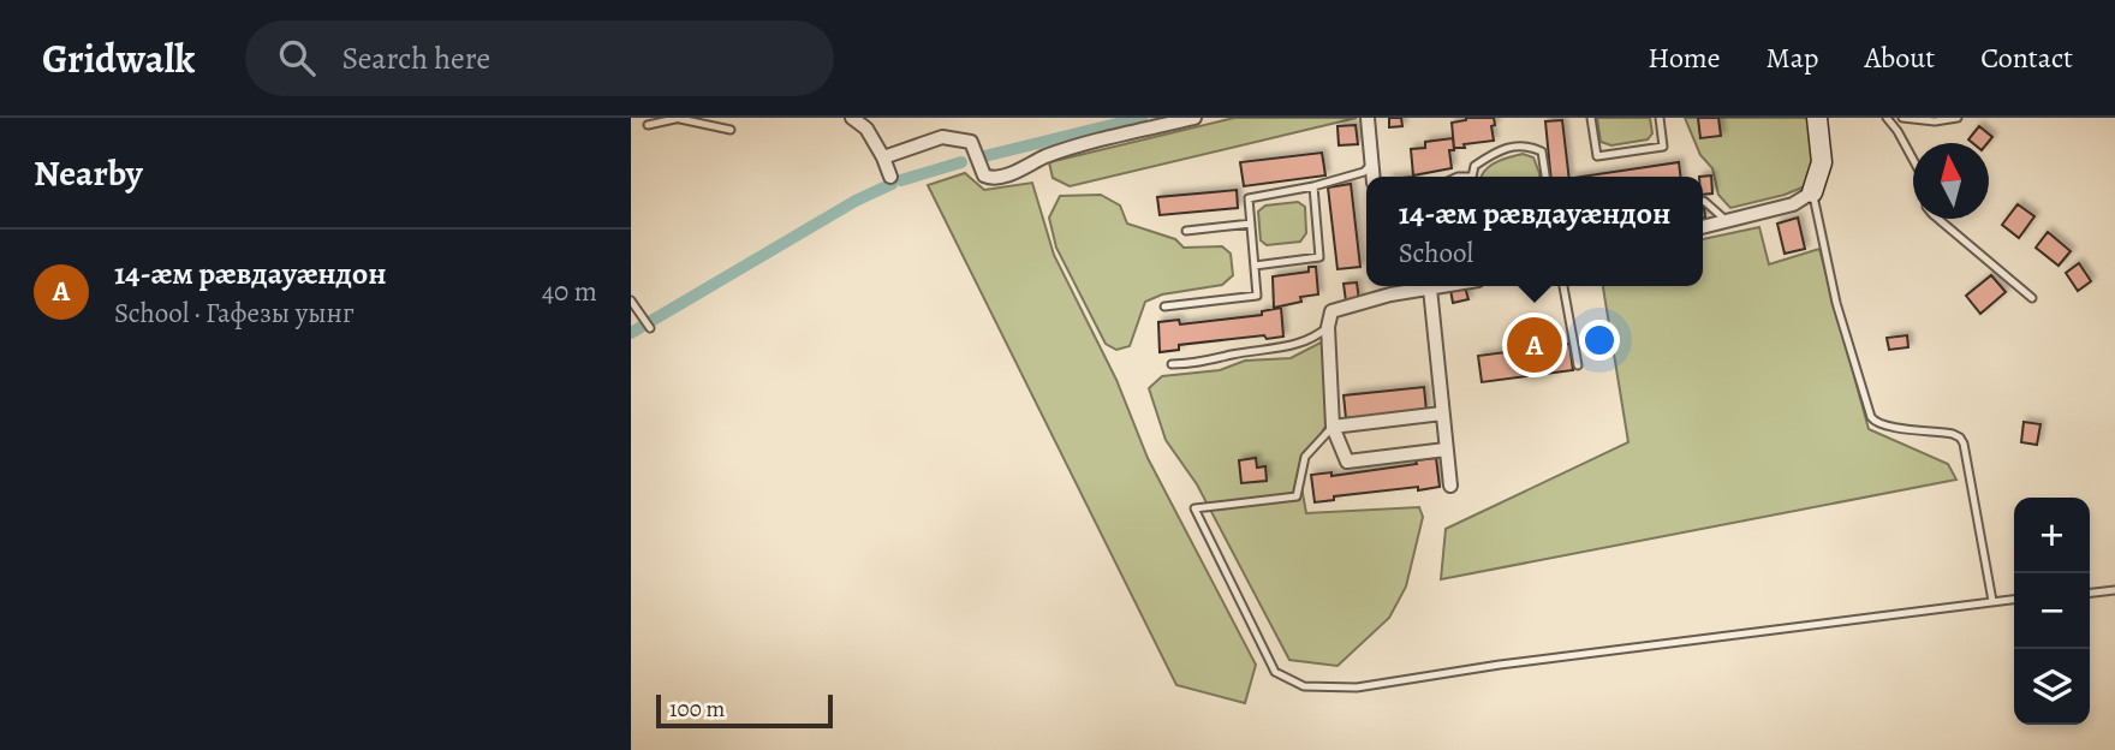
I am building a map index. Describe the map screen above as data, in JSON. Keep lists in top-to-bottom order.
{
  "scale_bar": "100 m",
  "north": "top",
  "page": {
    "header": "Gridwalk",
    "search": "Search here",
    "nav": [
      "Home",
      "Map",
      "About",
      "Contact"
    ],
    "heading": "Nearby",
    "popup": ["14-æм рӕвдауӕндон", "School"],
    "list": [
      {
        "mark": "A",
        "name": "14-æм рӕвдауӕндон",
        "note": "School · Гафезы уынг",
        "value": "40 m"
      }
    ],
    "pins": "A",
    "map_buttons": ["+", "−"],
    "scale": "100 m"
  }
}
